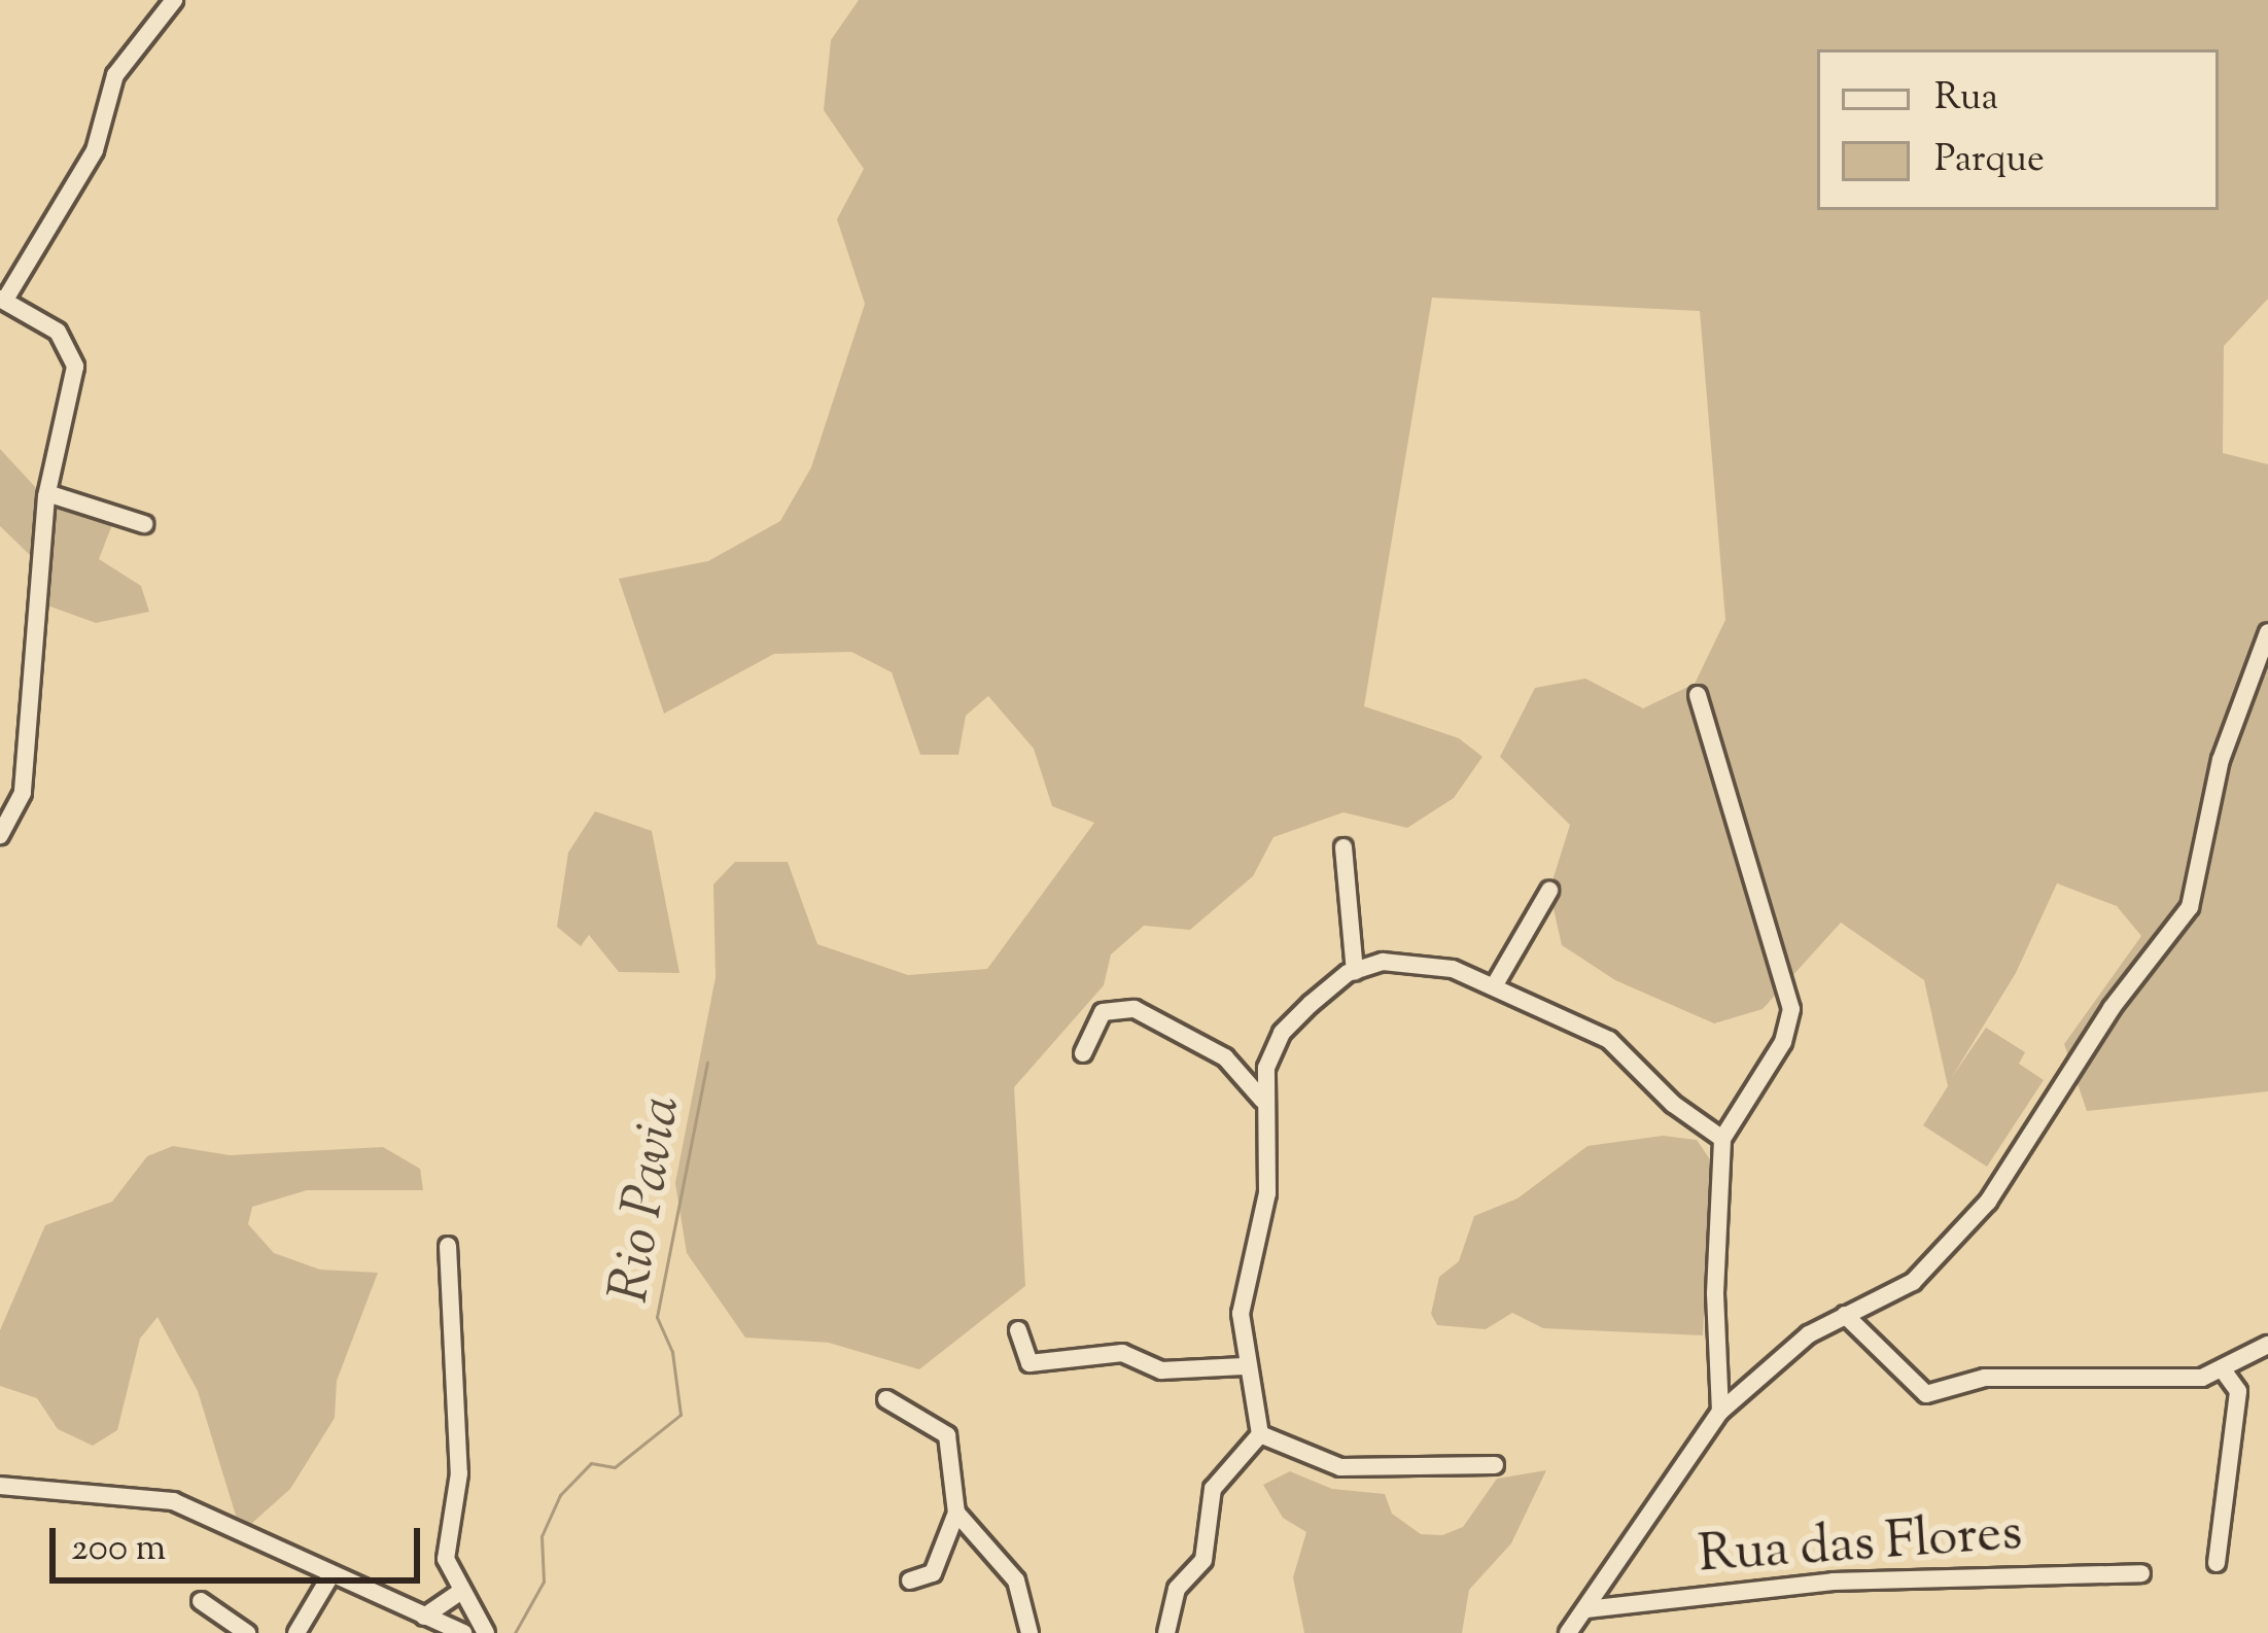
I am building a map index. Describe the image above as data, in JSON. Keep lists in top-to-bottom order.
{
  "streets": {
    "street": ["Rua das Flores"]
  },
  "water": ["Rio Pavia"],
  "legend": ["Rua", "Parque"],
  "scale_bar": "200 m"
}
